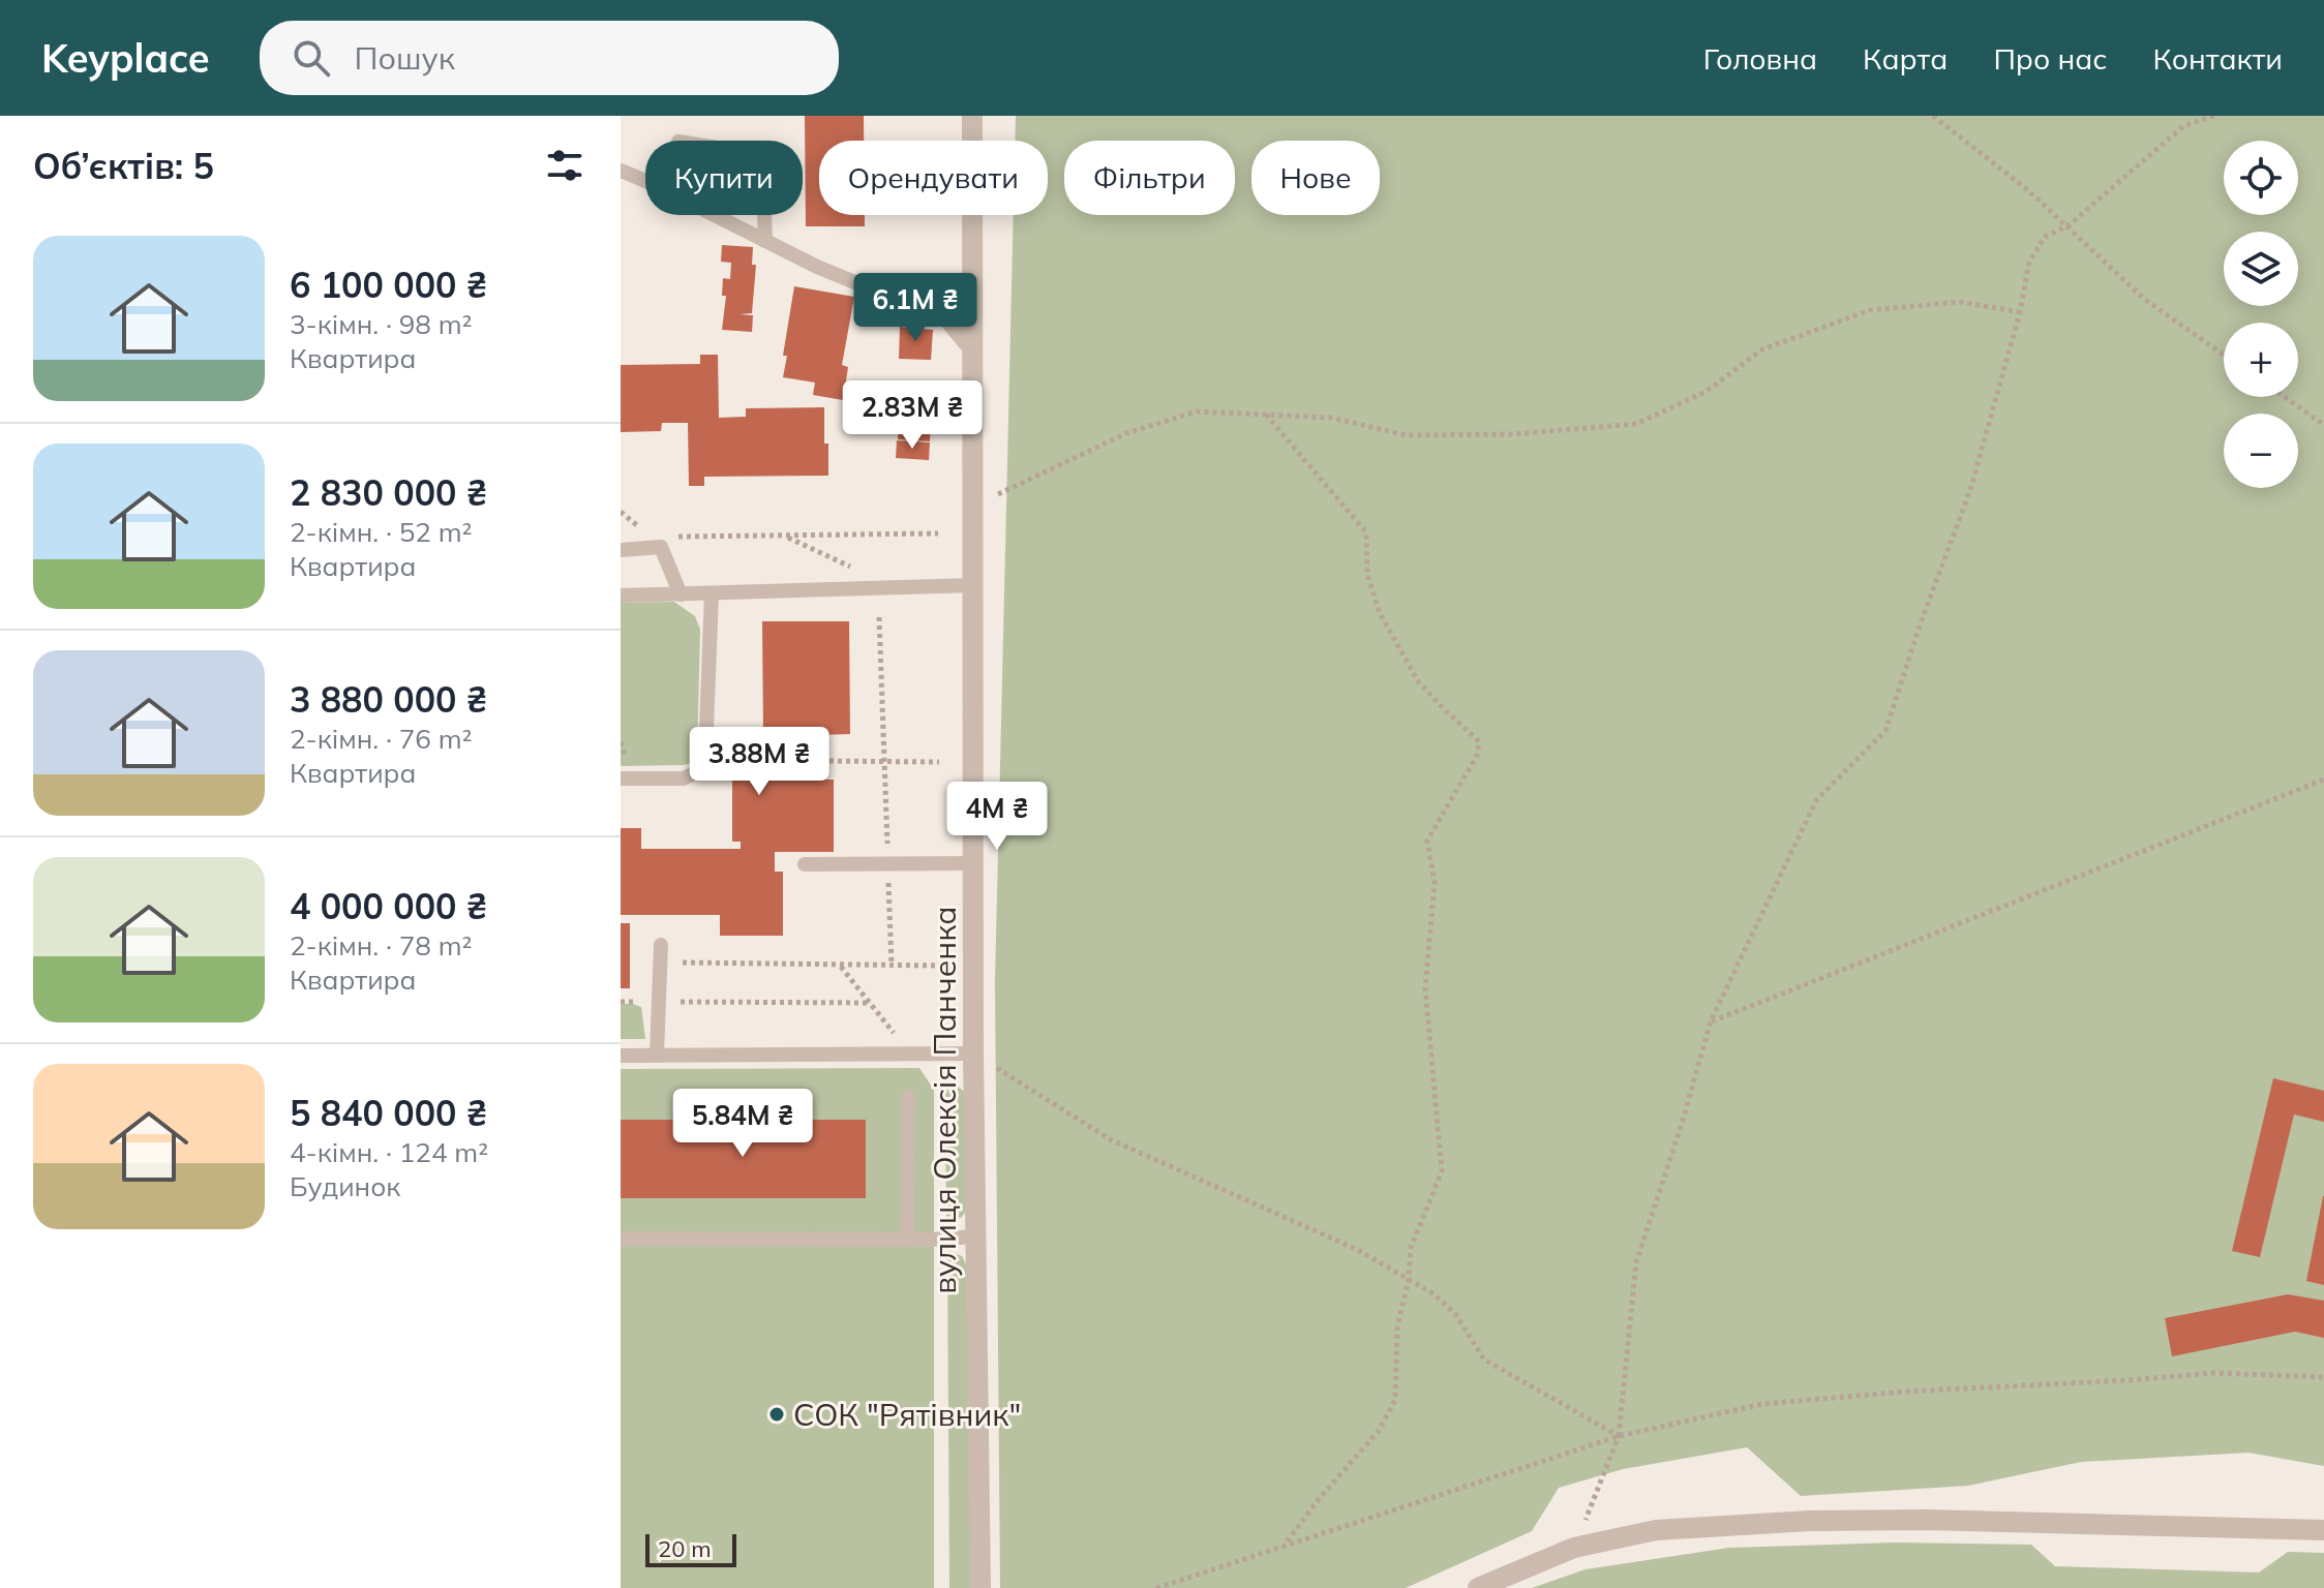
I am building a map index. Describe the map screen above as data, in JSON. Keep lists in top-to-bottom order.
{
  "streets": {
    "street": ["вулиця Олексія Панченка"]
  },
  "places": ["СОК \"Рятівник\""],
  "scale_bar": "20 m",
  "page": {
    "header": "Keyplace",
    "search": "Пошук",
    "nav": [
      "Головна",
      "Карта",
      "Про нас",
      "Контакти"
    ],
    "heading": "Об’єктів: 5",
    "map_buttons": ["+", "−"],
    "chip": [
      "Купити",
      "Орендувати",
      "Фільтри",
      "Нове"
    ],
    "list": [
      {
        "name": "6 100 000 ₴",
        "note": "3-кімн. · 98 m² · Квартира"
      },
      {
        "name": "2 830 000 ₴",
        "note": "2-кімн. · 52 m² · Квартира"
      },
      {
        "name": "3 880 000 ₴",
        "note": "2-кімн. · 76 m² · Квартира"
      },
      {
        "name": "4 000 000 ₴",
        "note": "2-кімн. · 78 m² · Квартира"
      },
      {
        "name": "5 840 000 ₴",
        "note": "4-кімн. · 124 m² · Будинок"
      }
    ],
    "price": [
      "6.1M ₴",
      "2.83M ₴",
      "3.88M ₴",
      "4M ₴",
      "5.84M ₴"
    ],
    "scale": "20 m"
  }
}
